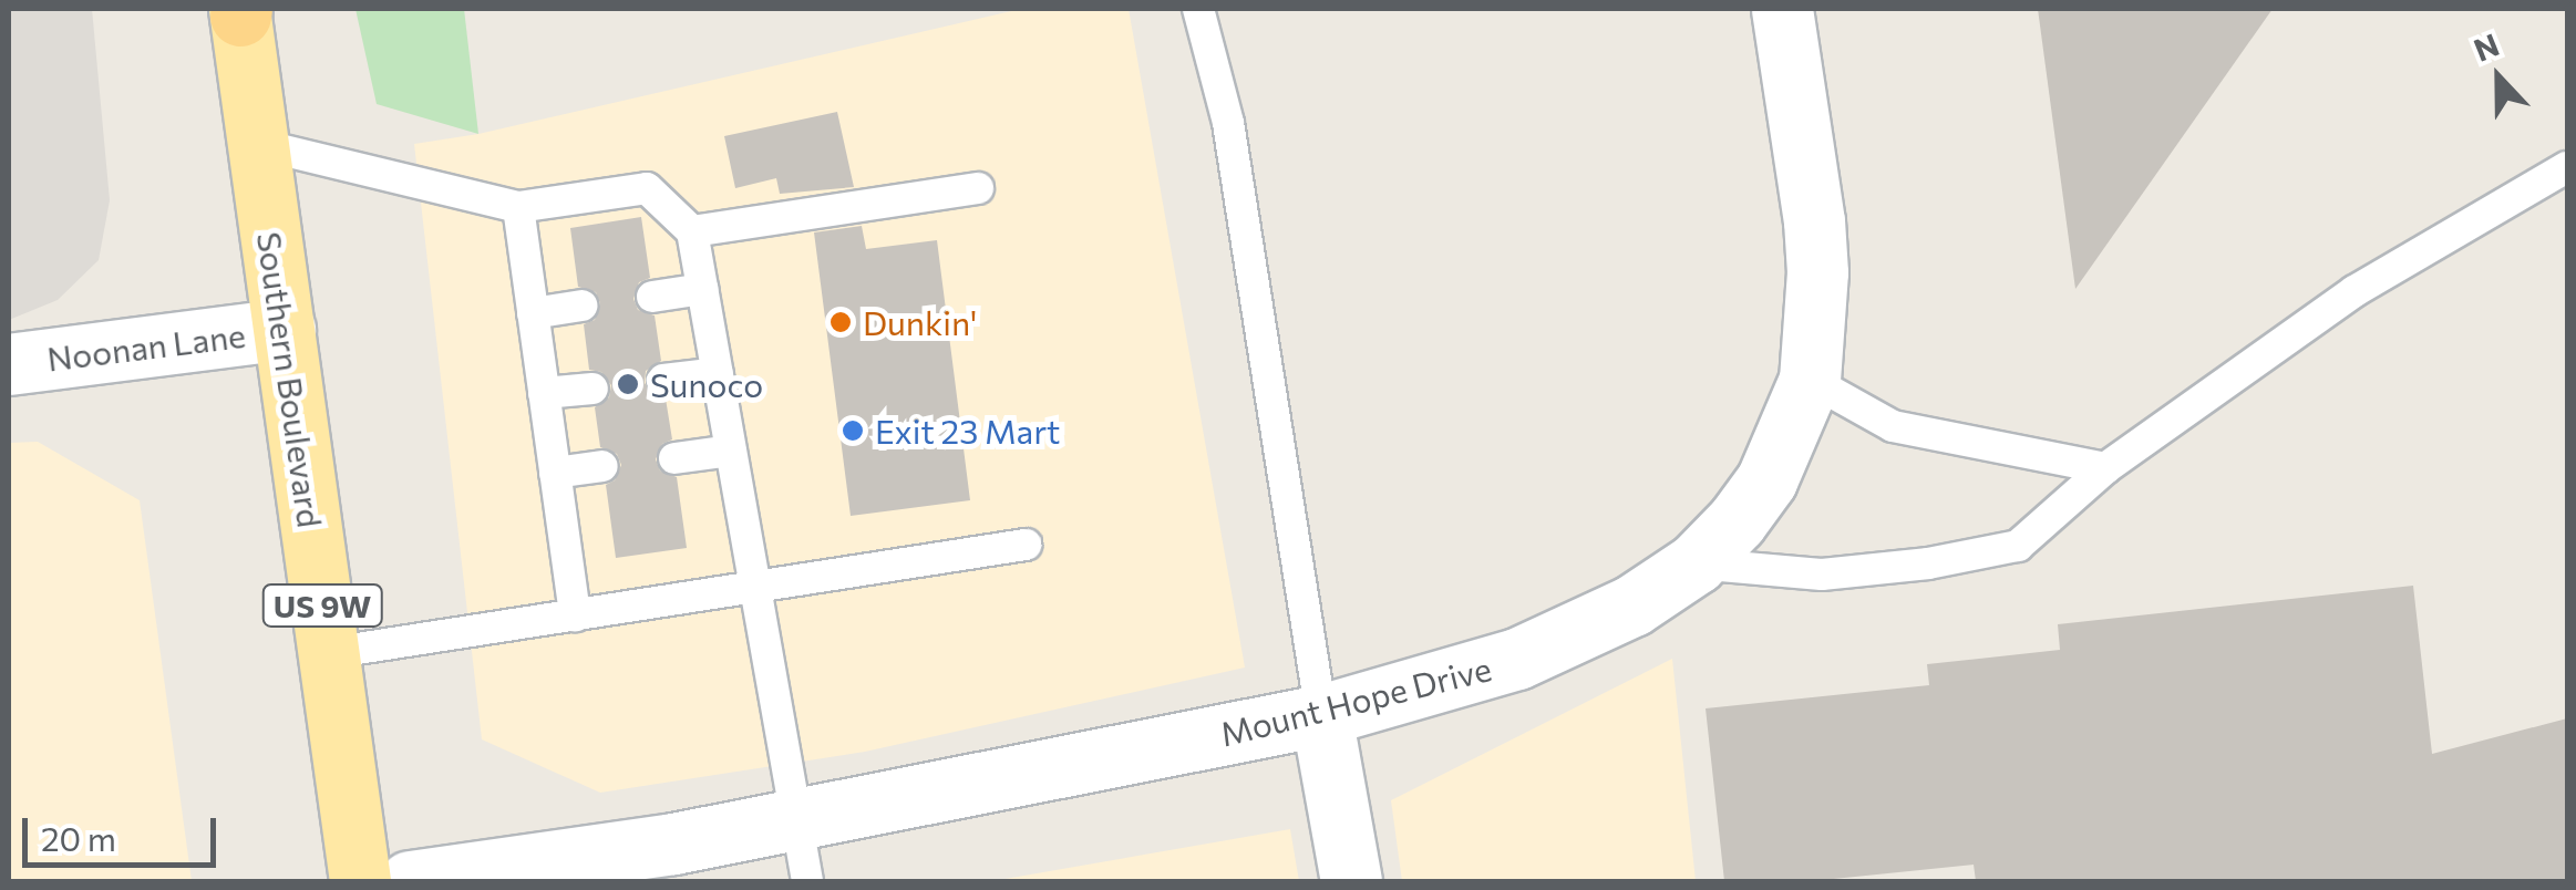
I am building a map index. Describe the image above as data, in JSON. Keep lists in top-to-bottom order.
{
  "streets": {
    "main road": ["Southern Boulevard", "US 9W"],
    "street": ["Noonan Lane", "Mount Hope Drive"]
  },
  "crossings": [
    ["Noonan Lane", "Southern Boulevard"]
  ],
  "places": ["Dunkin'", "Sunoco", "Exit 23 Mart"],
  "scale_bar": "20 m",
  "north": "top"
}
